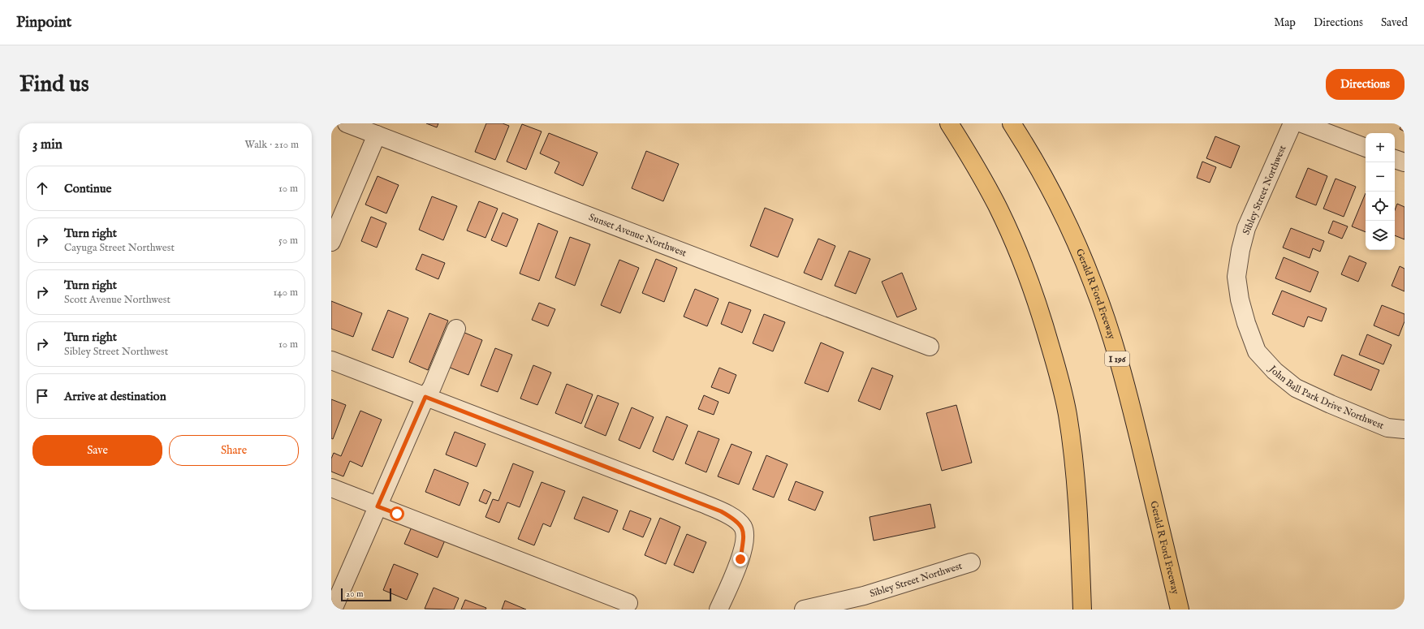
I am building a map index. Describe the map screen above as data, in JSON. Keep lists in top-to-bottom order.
{
  "streets": {
    "highway": ["Gerald R Ford Freeway", "I 196"],
    "street": ["Sibley Street Northwest", "Sunset Avenue Northwest", "John Ball Park Drive Northwest"]
  },
  "crossings": [
    ["Sibley Street Northwest", "John Ball Park Drive Northwest"]
  ],
  "scale_bar": "20 m",
  "page": {
    "header": "Pinpoint",
    "nav": ["Map", "Directions", "Saved"],
    "buttons": [
      "Directions",
      ["Save", "Share"]
    ],
    "title": "Find us",
    "heading": ["3 min", "Walk · 210 m"],
    "map_buttons": ["+", "−"],
    "list": [
      ["Continue", "10 m"],
      ["Turn right", "Cayuga Street Northwest", "50 m"],
      ["Turn right", "Scott Avenue Northwest", "140 m"],
      ["Turn right", "Sibley Street Northwest", "10 m"],
      "Arrive at destination"
    ],
    "scale": "20 m"
  }
}
